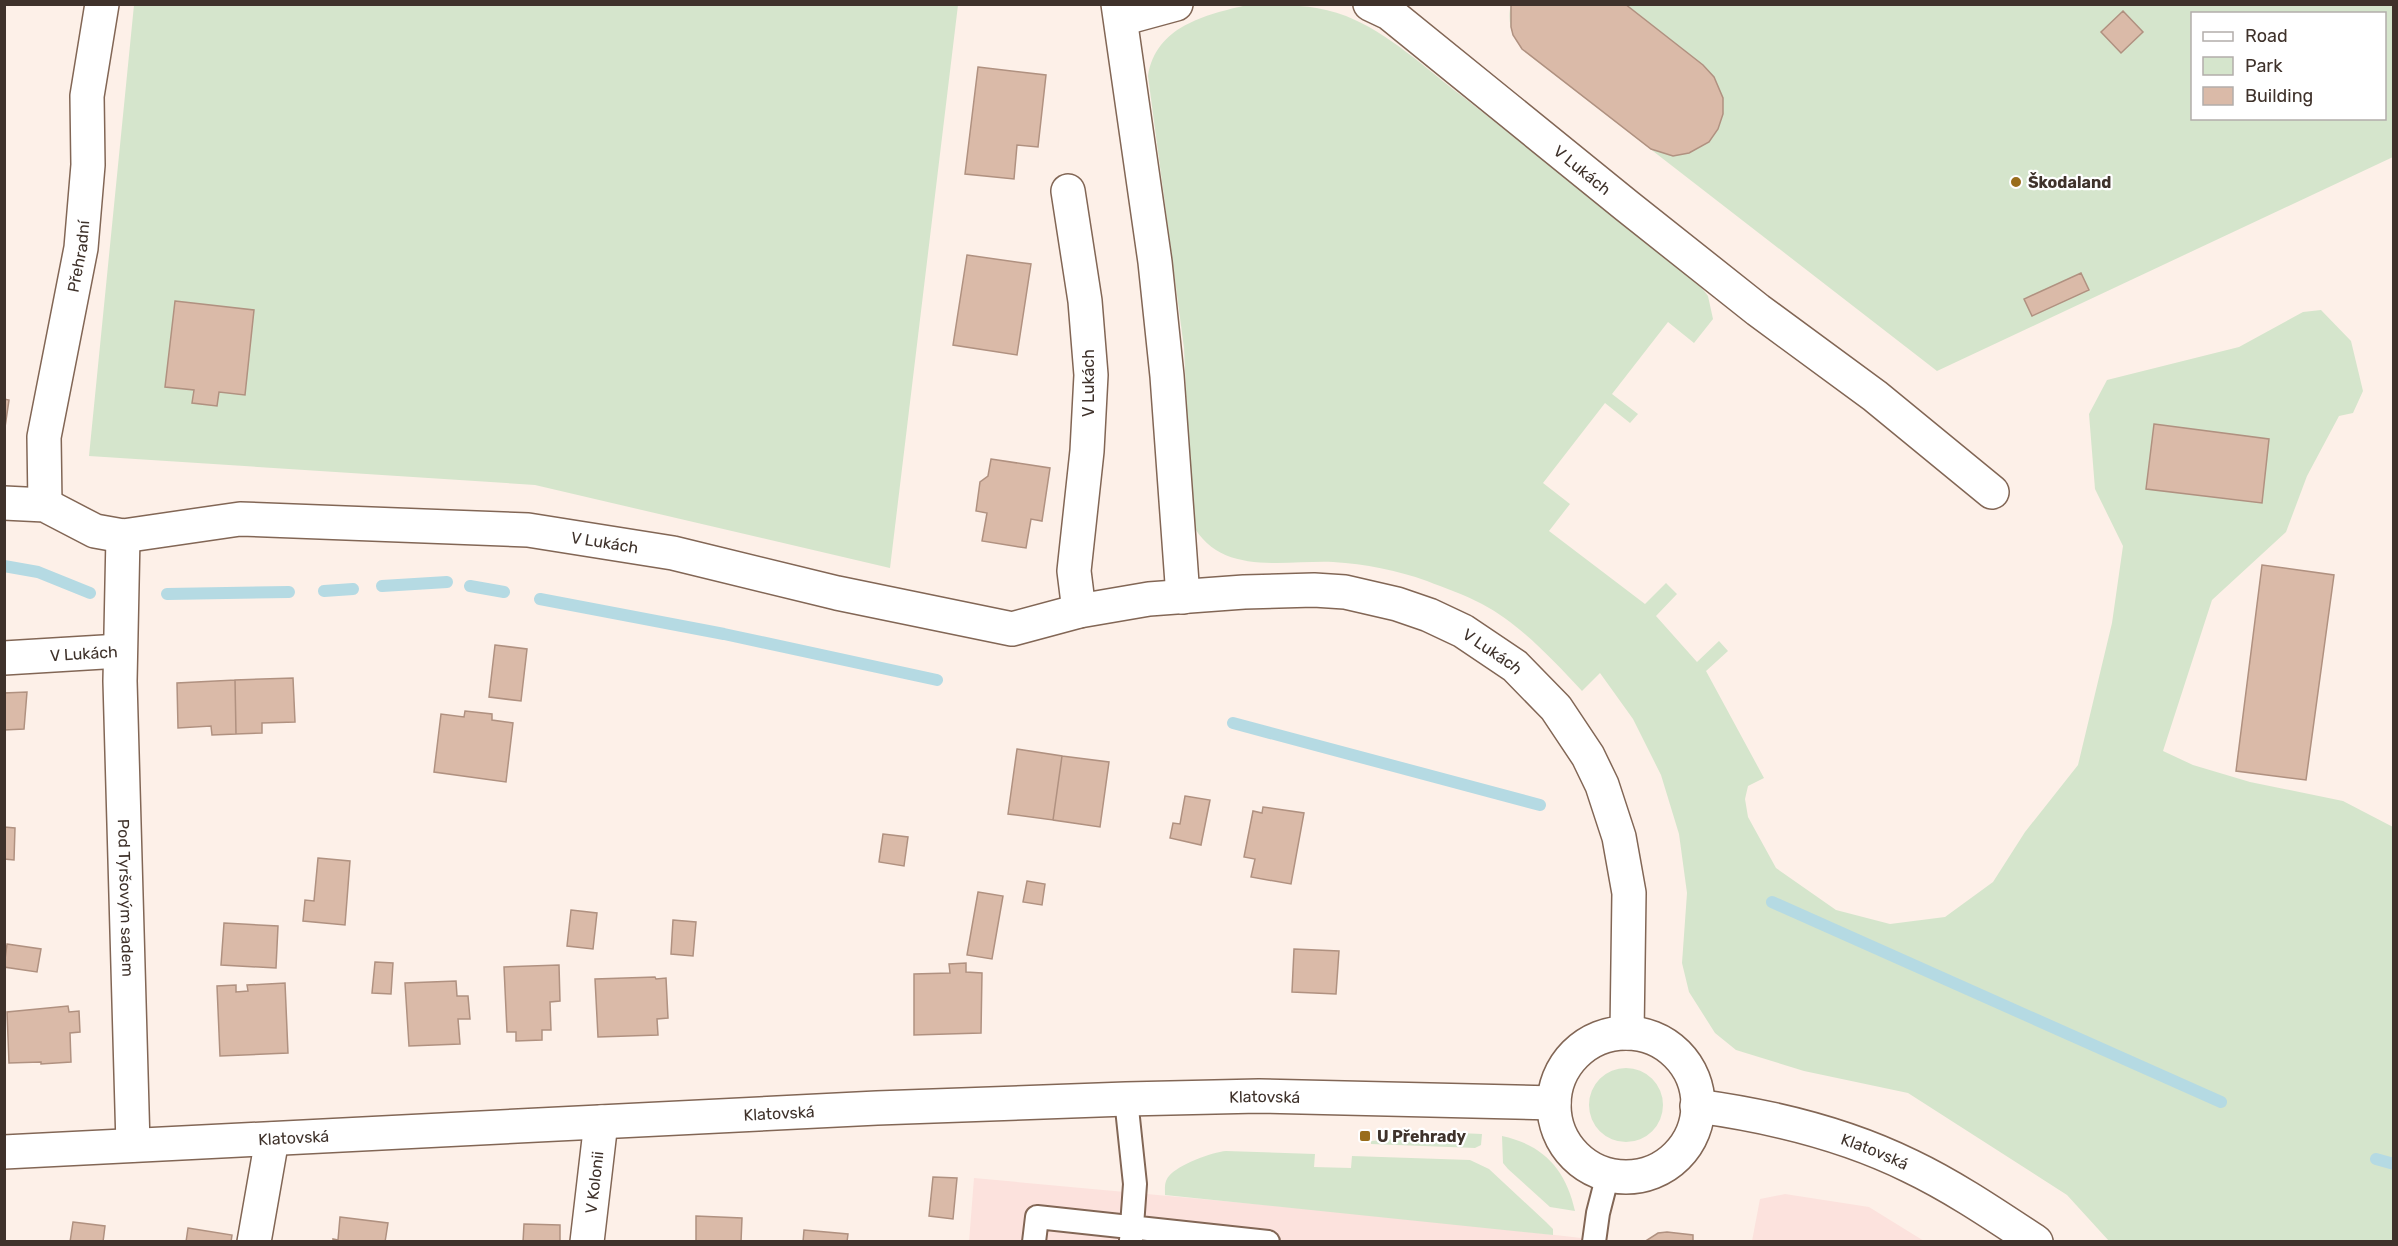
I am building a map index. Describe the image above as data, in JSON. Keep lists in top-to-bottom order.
{
  "streets": {
    "street": [
      "V Lukách",
      "Přehradní",
      "Pod Tyršovým sadem",
      "Klatovská",
      "V Kolonii"
    ]
  },
  "crossings": [
    ["V Lukách", "Přehradní"],
    ["V Lukách", "Pod Tyršovým sadem"],
    ["V Lukách", "Klatovská"],
    ["Pod Tyršovým sadem", "Klatovská"],
    ["Klatovská", "V Kolonii"]
  ],
  "places": {
    "other": ["Škodaland"],
    "transit": ["U Přehrady"]
  },
  "legend": ["Road", "Park", "Building"]
}
